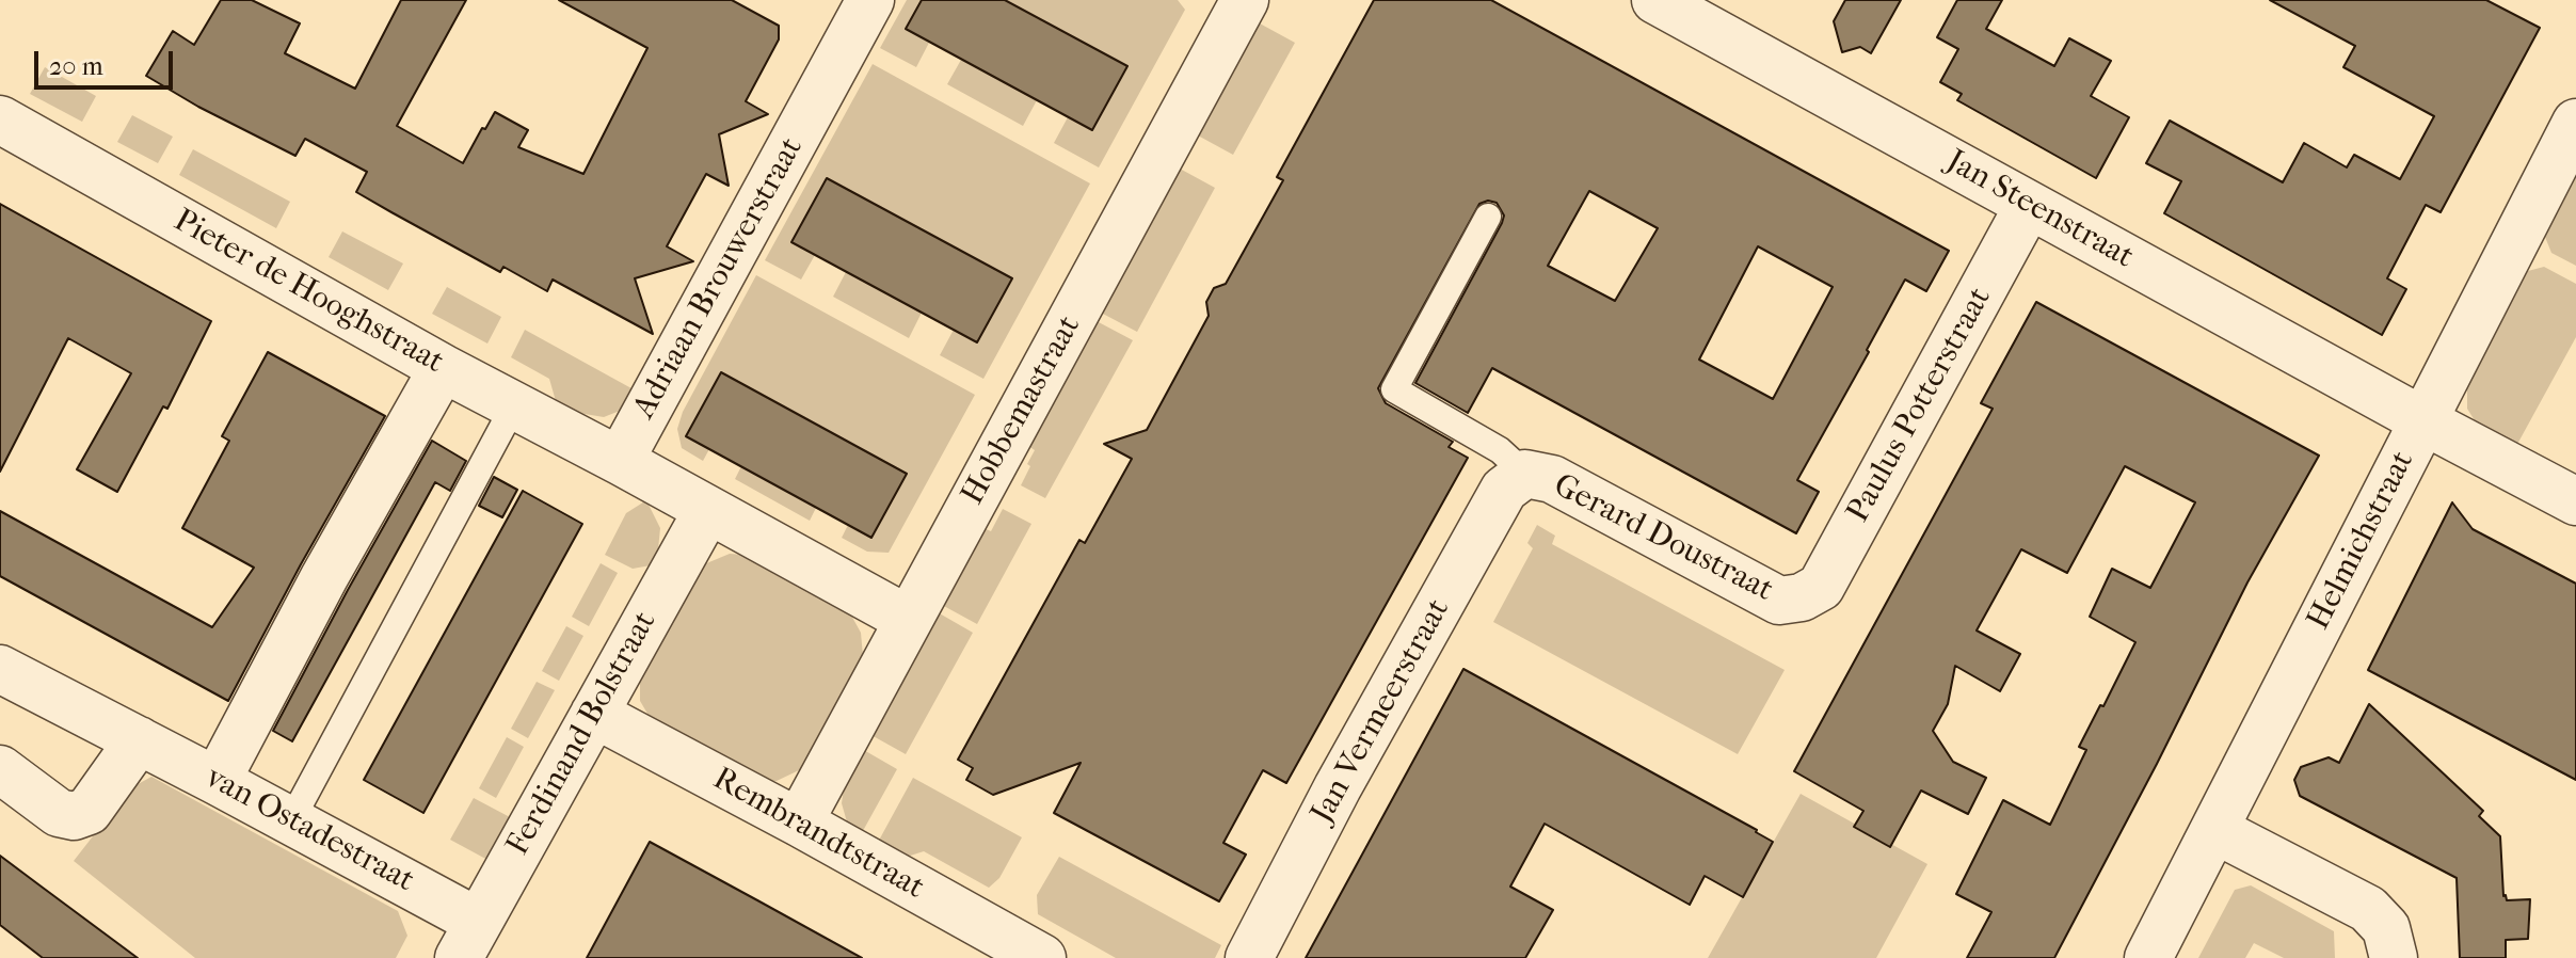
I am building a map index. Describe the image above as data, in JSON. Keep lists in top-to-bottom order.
{
  "streets": {
    "street": [
      "Jan Steenstraat",
      "Adriaan Brouwerstraat",
      "Pieter de Hooghstraat",
      "Paulus Potterstraat",
      "Hobbemastraat",
      "Gerard Doustraat",
      "Helmichstraat",
      "Jan Vermeerstraat",
      "Ferdinand Bolstraat",
      "van Ostadestraat",
      "Rembrandtstraat"
    ]
  },
  "crossings": [
    ["Jan Steenstraat", "Paulus Potterstraat"],
    ["Jan Steenstraat", "Helmichstraat"],
    ["Adriaan Brouwerstraat", "Pieter de Hooghstraat"],
    ["Paulus Potterstraat", "Gerard Doustraat"],
    ["Hobbemastraat", "Rembrandtstraat"],
    ["Gerard Doustraat", "Jan Vermeerstraat"],
    ["Ferdinand Bolstraat", "van Ostadestraat"],
    ["Ferdinand Bolstraat", "Rembrandtstraat"]
  ],
  "scale_bar": "20 m"
}
